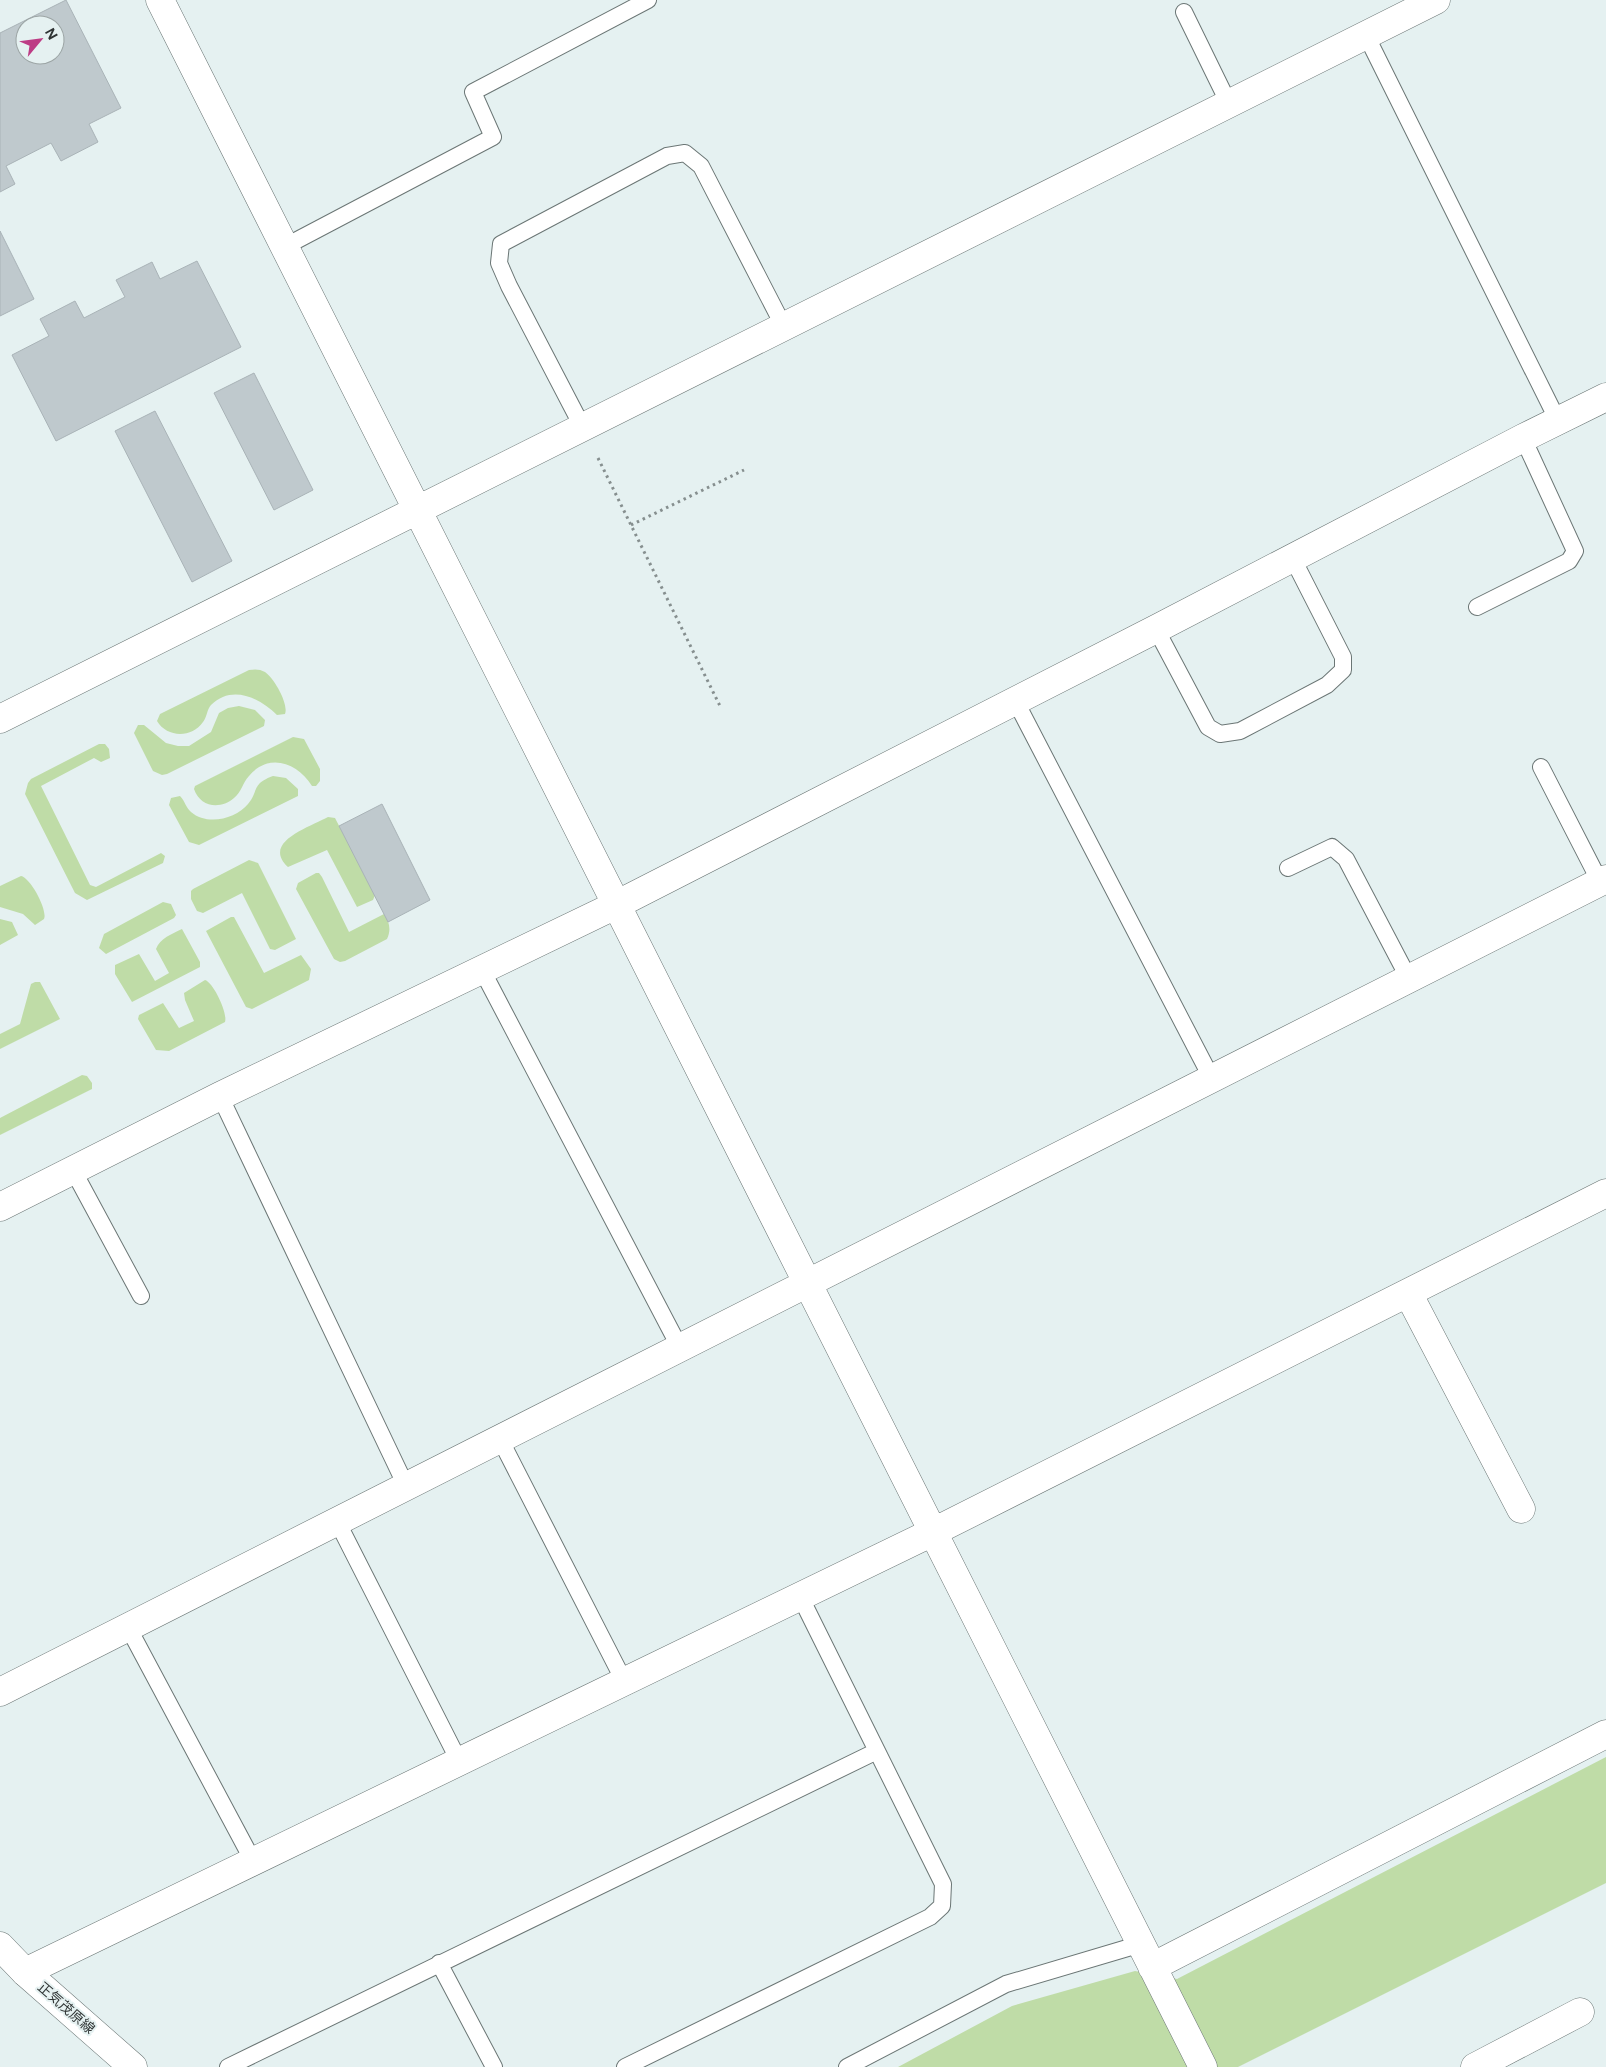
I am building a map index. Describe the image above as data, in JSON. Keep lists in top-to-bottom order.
{
  "streets": {
    "street": ["正気茂原線"]
  },
  "north": "top right"
}
